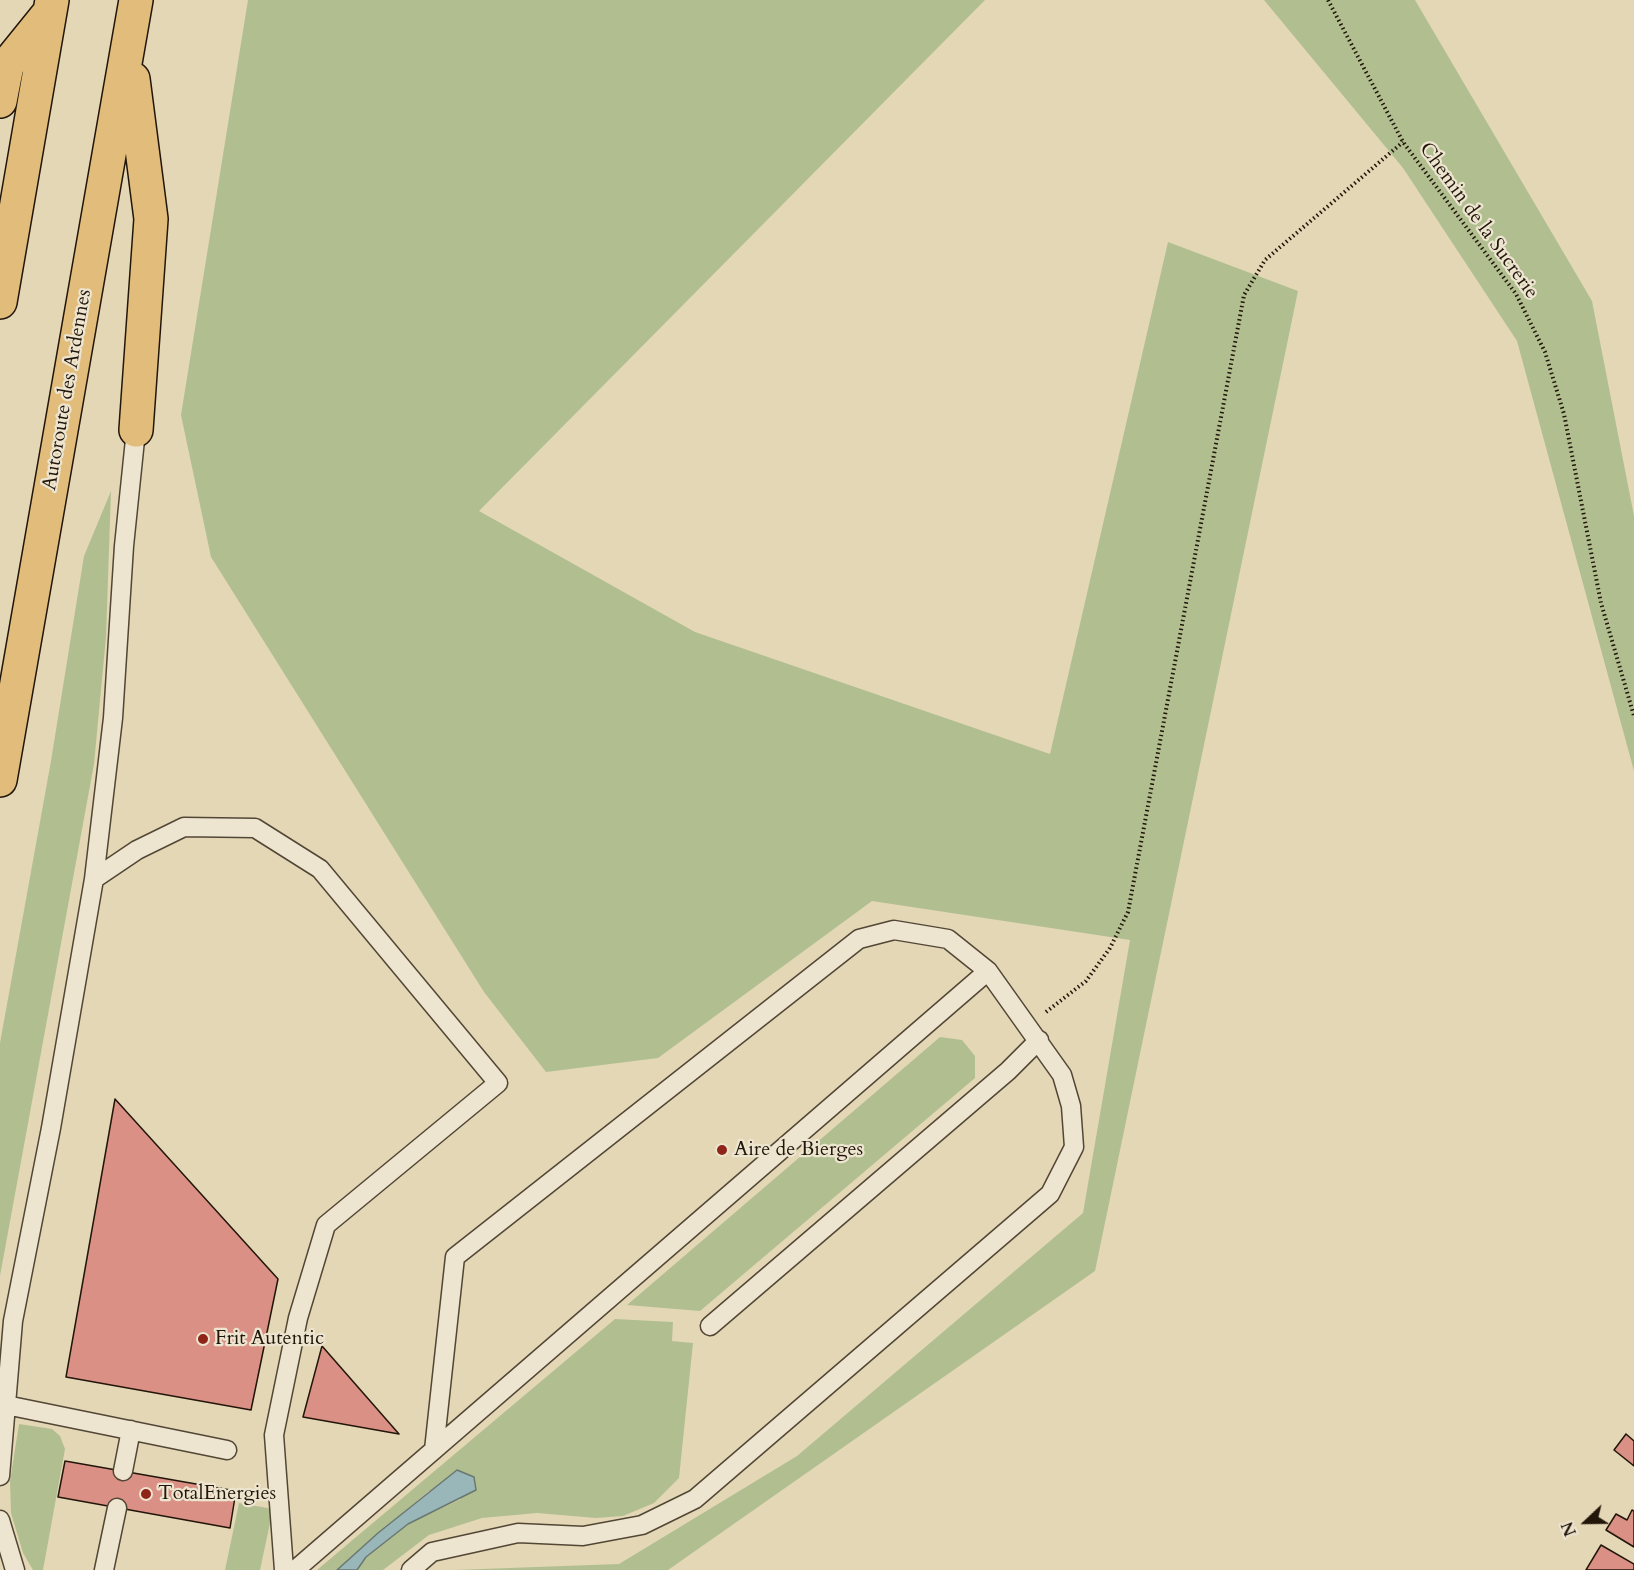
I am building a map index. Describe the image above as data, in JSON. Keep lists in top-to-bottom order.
{
  "streets": {
    "highway": ["Autoroute des Ardennes"],
    "path": ["Chemin de la Sucrerie"]
  },
  "places": ["Aire de Bierges", "Frit Autentic", "TotalEnergies"],
  "north": "left"
}
